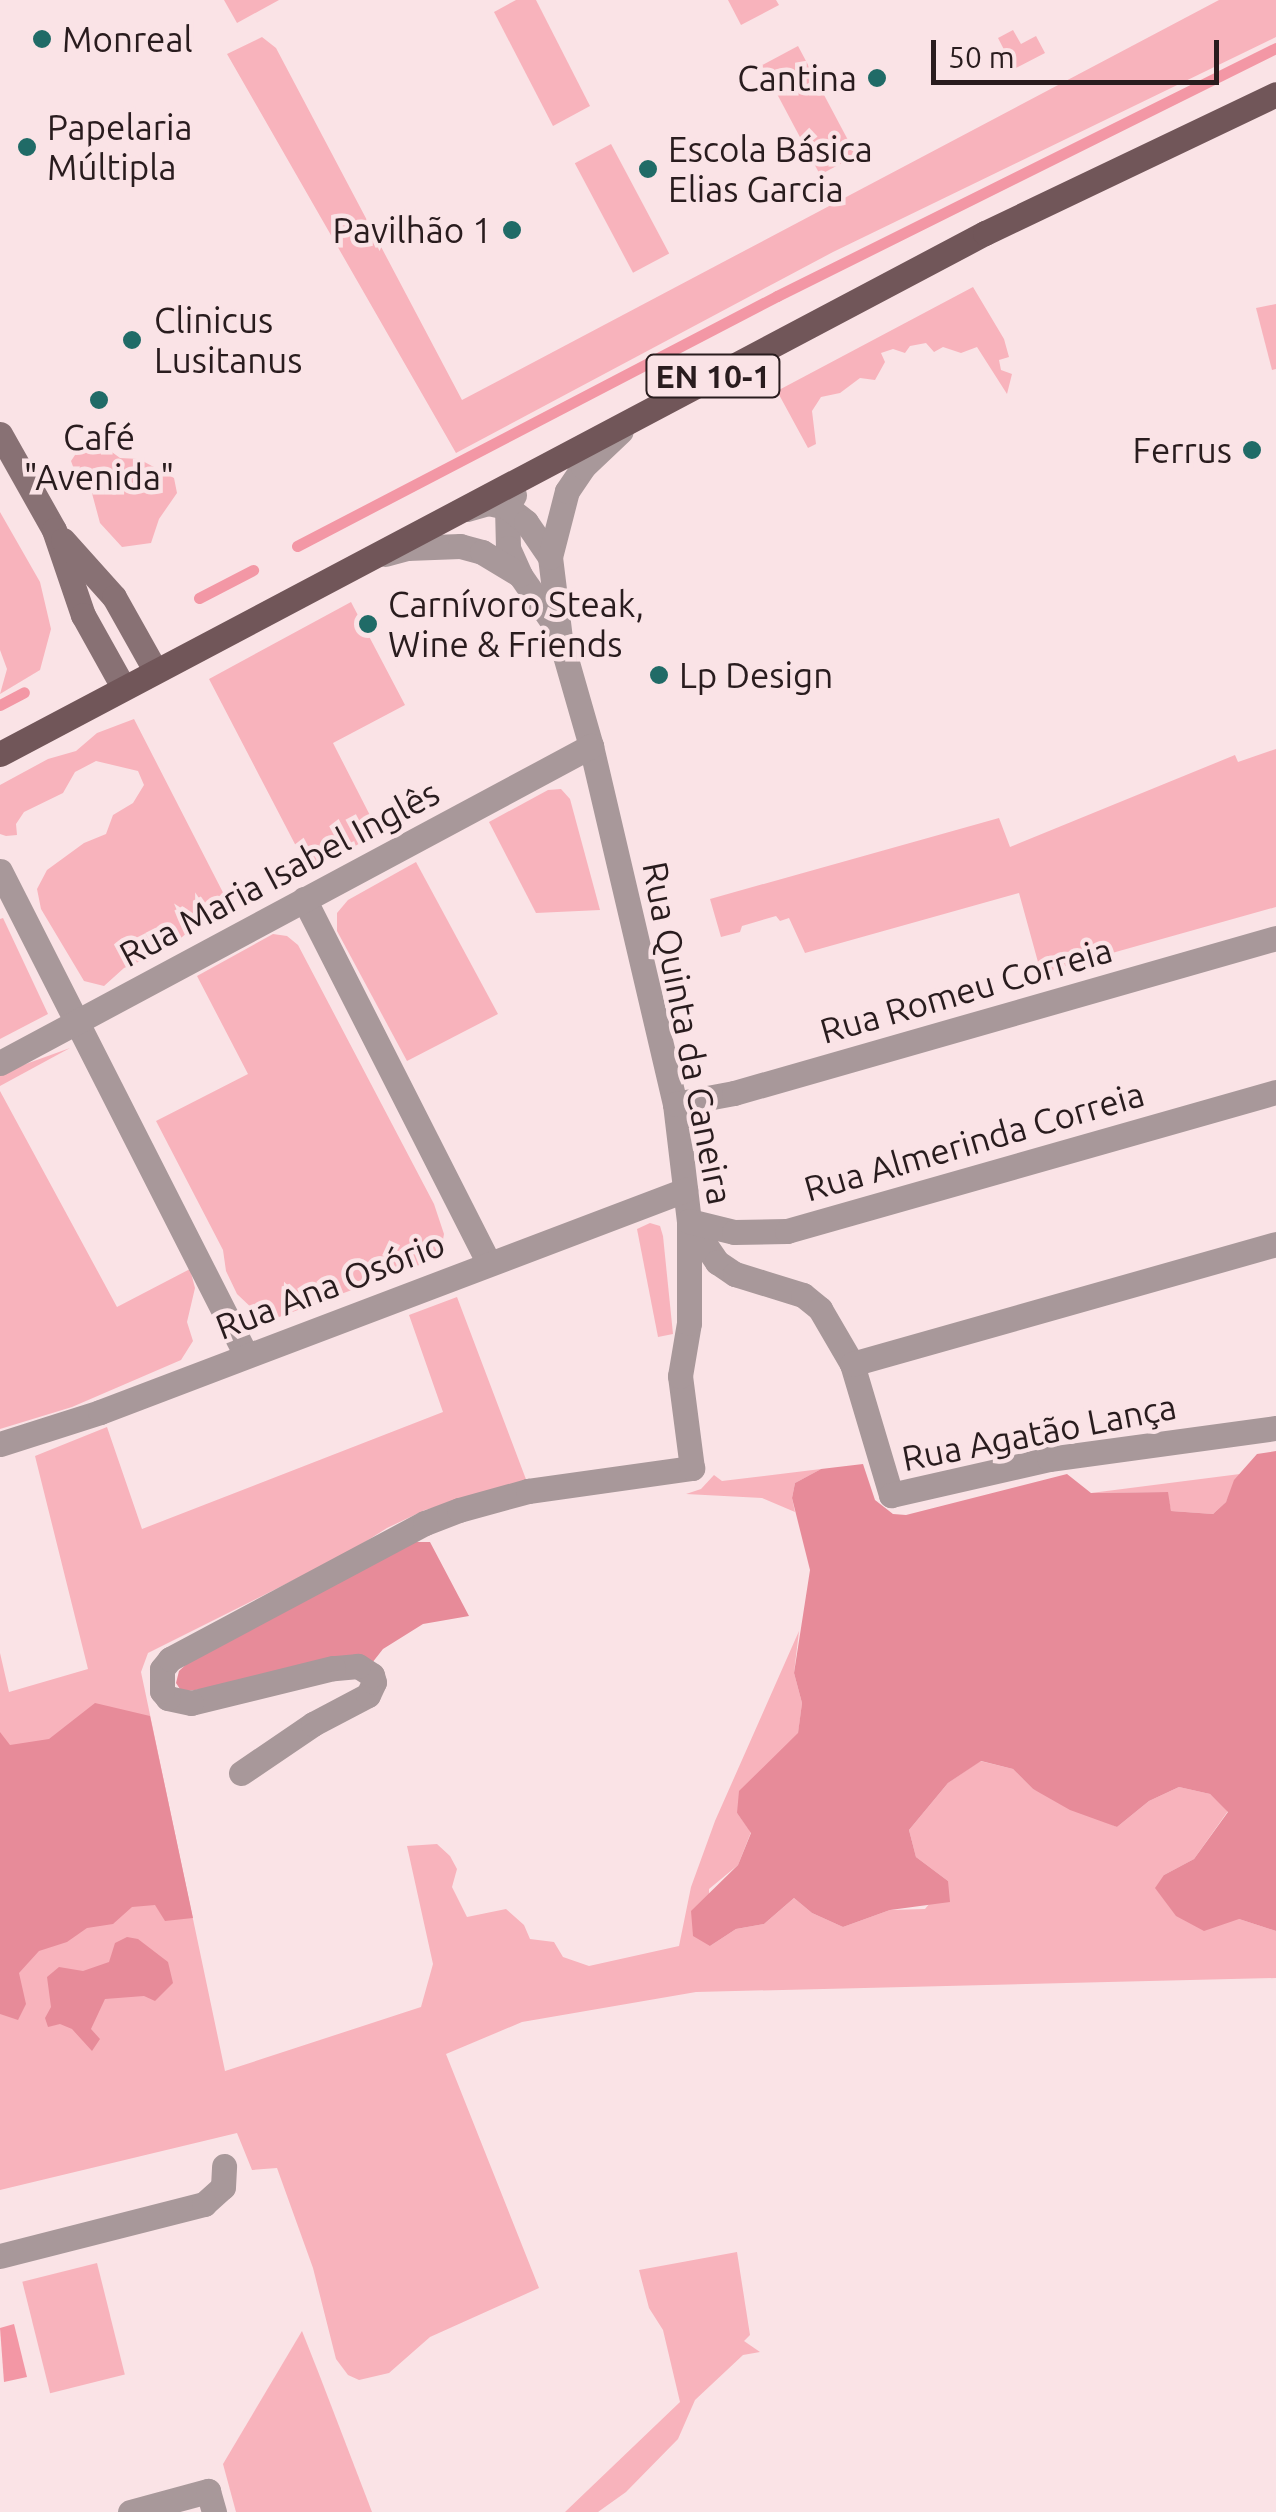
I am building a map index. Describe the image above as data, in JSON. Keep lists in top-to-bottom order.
{
  "streets": {
    "main road": ["EN 10-1"],
    "street": [
      "Rua Maria Isabel Inglês",
      "Rua Romeu Correia",
      "Rua Quinta da Caneira",
      "Rua Almerinda Correia",
      "Rua Ana Osório",
      "Rua Agatão Lança"
    ]
  },
  "crossings": [
    ["EN 10-1", "Rua Quinta da Caneira"],
    ["Rua Maria Isabel Inglês", "Rua Quinta da Caneira"],
    ["Rua Romeu Correia", "Rua Quinta da Caneira"],
    ["Rua Quinta da Caneira", "Rua Almerinda Correia"],
    ["Rua Quinta da Caneira", "Rua Ana Osório"],
    ["Rua Quinta da Caneira", "Rua Agatão Lança"]
  ],
  "places": [
    "Monreal",
    "Cantina",
    "Papelaria Múltipla",
    "Escola Básica Elias Garcia",
    "Pavilhão 1",
    "Clinicus Lusitanus",
    "Café \"Avenida\"",
    "Ferrus",
    "Carnívoro Steak, Wine & Friends",
    "Lp Design"
  ],
  "scale_bar": "50 m"
}
